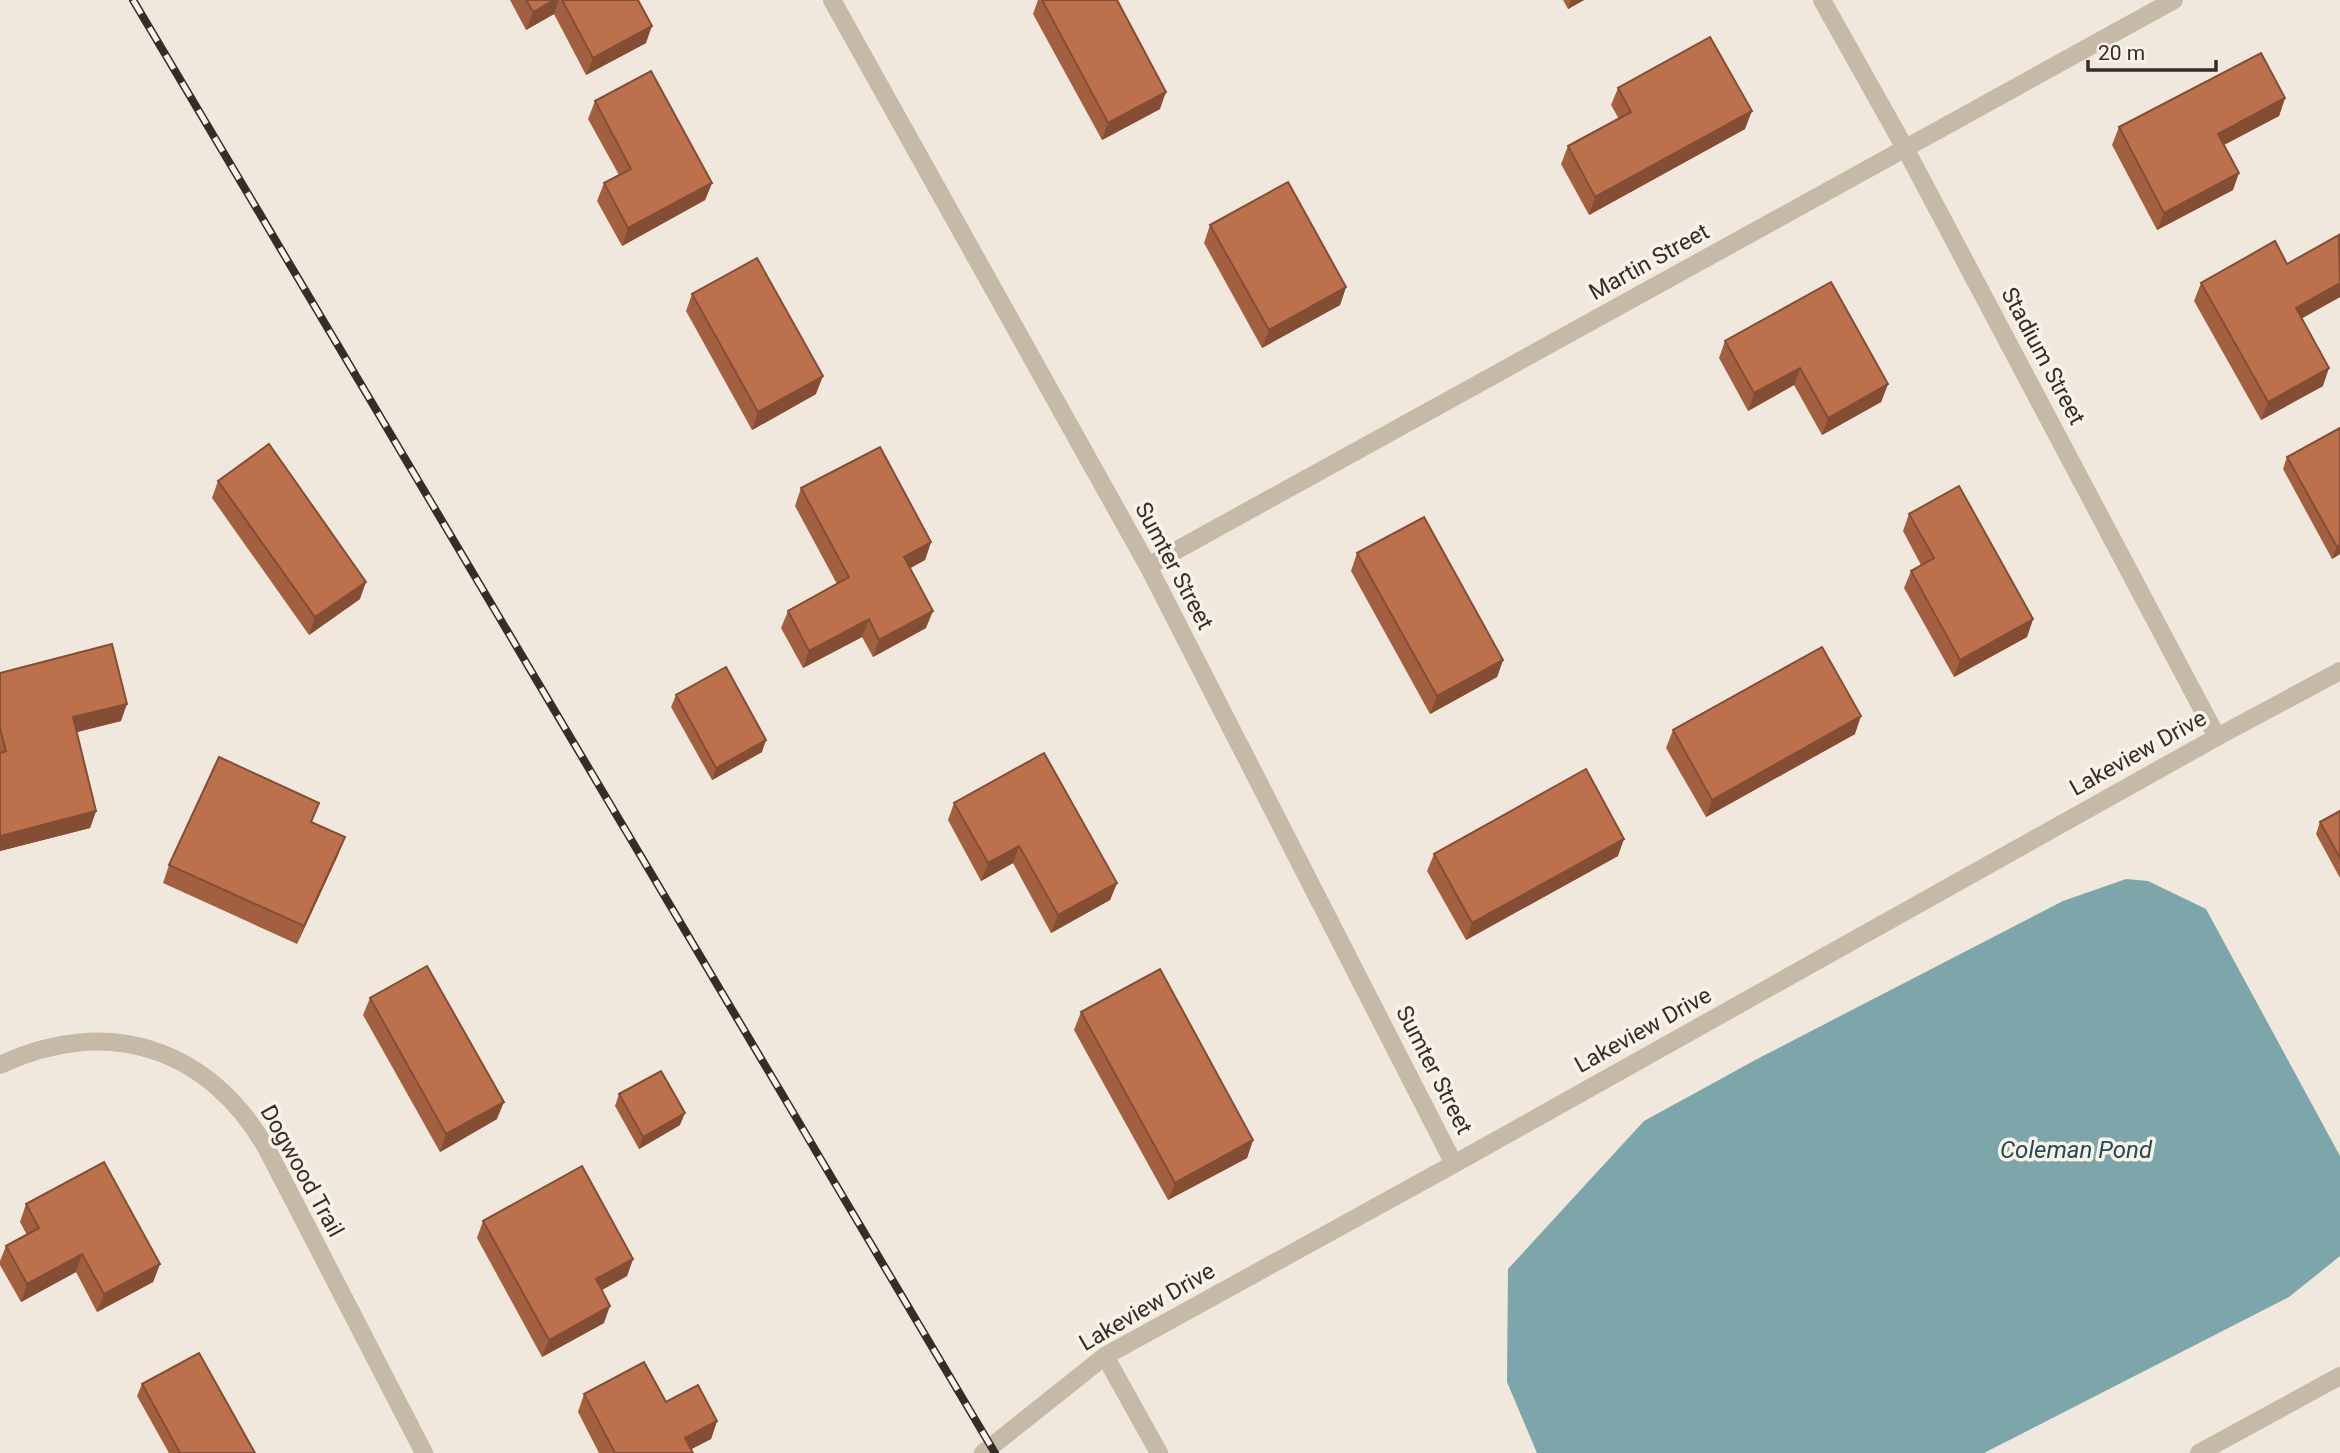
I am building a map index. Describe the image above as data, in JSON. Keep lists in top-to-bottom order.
{
  "streets": {
    "street": [
      "Martin Street",
      "Stadium Street",
      "Sumter Street",
      "Lakeview Drive",
      "Dogwood Trail"
    ]
  },
  "crossings": [
    ["Martin Street", "Stadium Street"],
    ["Martin Street", "Sumter Street"],
    ["Stadium Street", "Lakeview Drive"],
    ["Sumter Street", "Lakeview Drive"]
  ],
  "water": ["Coleman Pond"],
  "scale_bar": "20 m"
}
